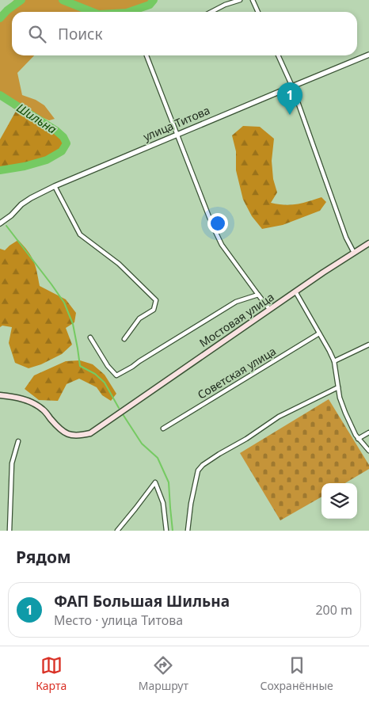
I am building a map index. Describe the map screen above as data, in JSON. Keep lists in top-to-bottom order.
{
  "streets": {
    "main road": ["Мостовая улица"],
    "street": ["улица Титова", "Советская улица"]
  },
  "water": ["Шильна"],
  "page": {
    "search": "Поиск",
    "pins": "1",
    "heading": "Рядом",
    "list": [
      {
        "mark": "1",
        "name": "ФАП Большая Шильна",
        "note": "Место · улица Титова",
        "value": "200 m"
      }
    ],
    "nav": ["Карта", "Маршрут", "Сохранённые"]
  }
}
